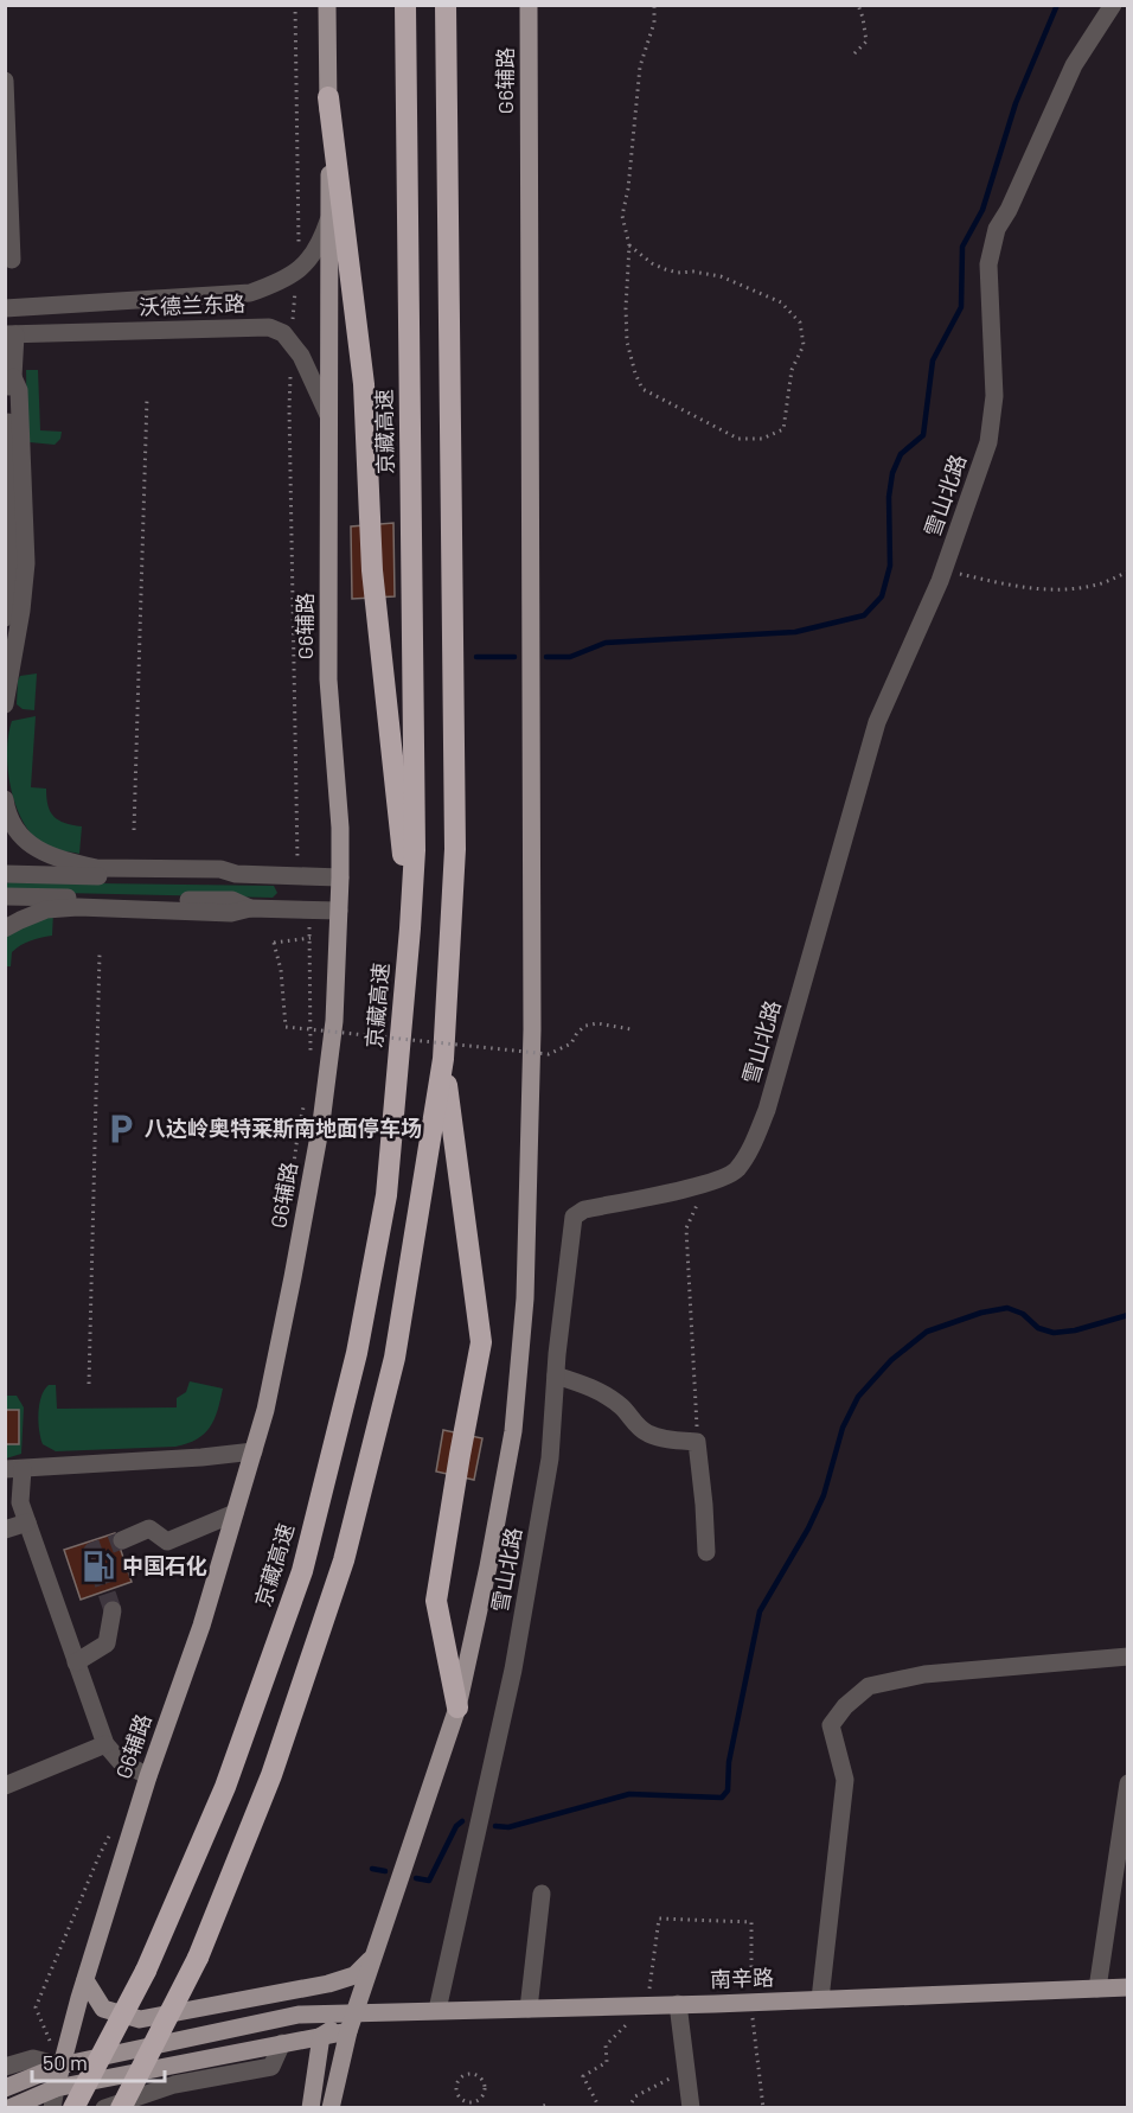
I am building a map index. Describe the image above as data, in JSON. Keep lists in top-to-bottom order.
{
  "streets": {
    "highway": ["京藏高速"],
    "main road": ["G6辅路", "南辛路"],
    "street": ["沃德兰东路", "雪山北路"]
  },
  "crossings": [
    ["G6辅路", "沃德兰东路"],
    ["G6辅路", "南辛路"],
    ["雪山北路", "南辛路"]
  ],
  "places": {
    "parking": ["八达岭奥特莱斯南地面停车场"],
    "fuel station": ["中国石化"]
  },
  "scale_bar": "50 m"
}
